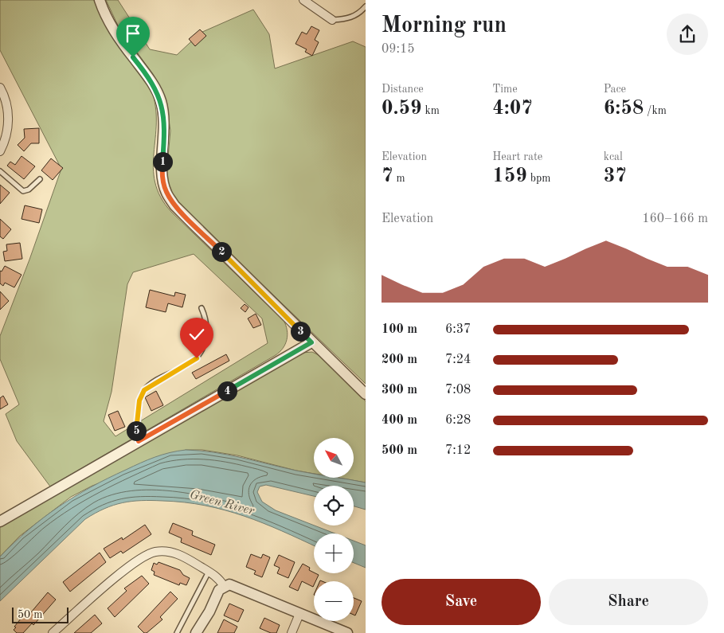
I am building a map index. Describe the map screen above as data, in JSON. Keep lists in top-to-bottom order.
{
  "water": ["Green River"],
  "scale_bar": "50 m",
  "north": "top left",
  "page": {
    "heading": ["Morning run", "09:15"],
    "stats": [
      ["Distance", "0.59 km"],
      ["Time", "4:07"],
      ["Pace", "6:58 /km"],
      ["Elevation", "7 m"],
      ["Heart rate", "159 bpm"],
      ["kcal", "37"]
    ],
    "pins": [
      "1",
      "2",
      "3",
      "4",
      "5"
    ],
    "chart": ["Elevation", "160–166 m"],
    "list": [
      {
        "name": "100 m",
        "note": "6:37"
      },
      {
        "name": "200 m",
        "note": "7:24"
      },
      {
        "name": "300 m",
        "note": "7:08"
      },
      {
        "name": "400 m",
        "note": "6:28"
      },
      {
        "name": "500 m",
        "note": "7:12"
      }
    ],
    "map_buttons": ["+", "−"],
    "buttons": ["Save", "Share"],
    "scale": "50 m"
  }
}
